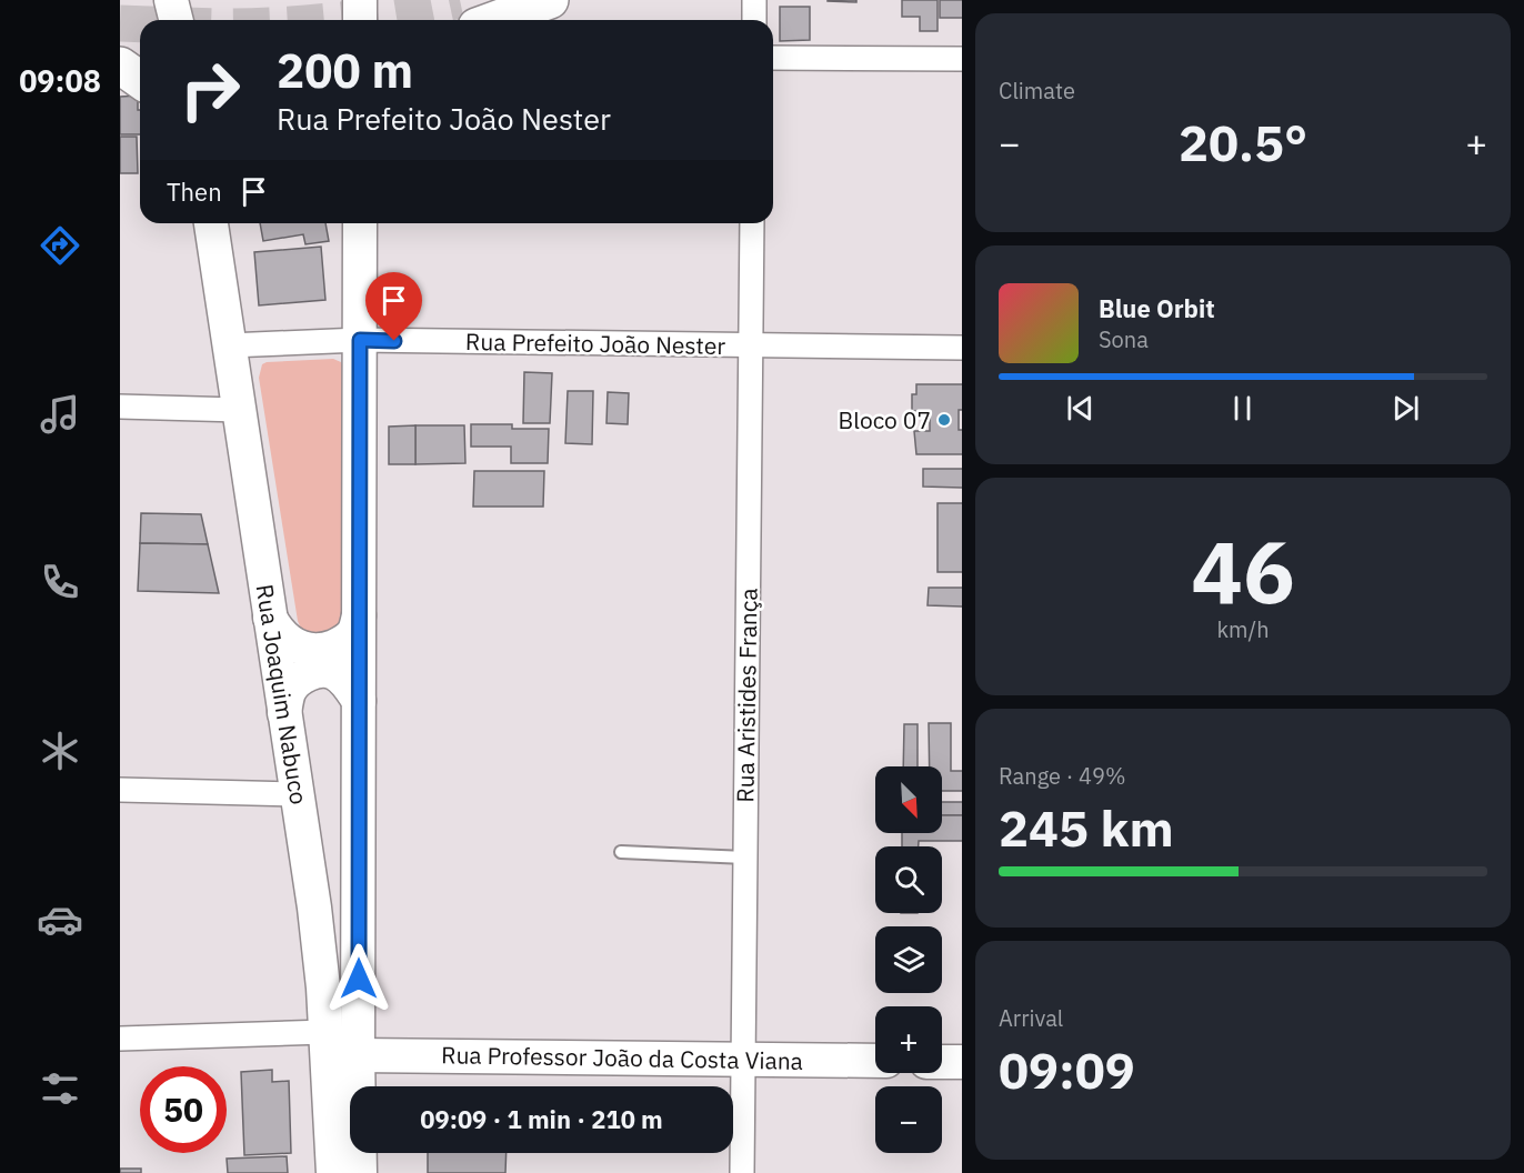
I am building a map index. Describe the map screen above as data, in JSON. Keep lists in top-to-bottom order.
{
  "streets": {
    "main road": ["Rua Joaquim Nabuco", "Rua Professor João da Costa Viana"],
    "street": ["Rua Prefeito João Nester", "Rua Aristides França"]
  },
  "crossings": [
    ["Rua Prefeito João Nester", "Rua Joaquim Nabuco"],
    ["Rua Prefeito João Nester", "Rua Aristides França"],
    ["Rua Aristides França", "Rua Professor João da Costa Viana"]
  ],
  "places": ["Bloco 07"],
  "north": "bottom right",
  "page": {
    "tabs": "09:08",
    "tile": [
      "Climate",
      ["46", "km/h"],
      ["Range · 49%", "245 km"],
      ["Arrival", "09:09"]
    ],
    "turn": ["200 m", "Rua Prefeito João Nester"],
    "heat": ["−", "20.5°", "+"],
    "then": "Then",
    "song": ["Blue Orbit", "Sona"],
    "map_buttons": ["+", "−"],
    "limit": "50",
    "trip": "09:09 · 1 min · 210 m"
  }
}
